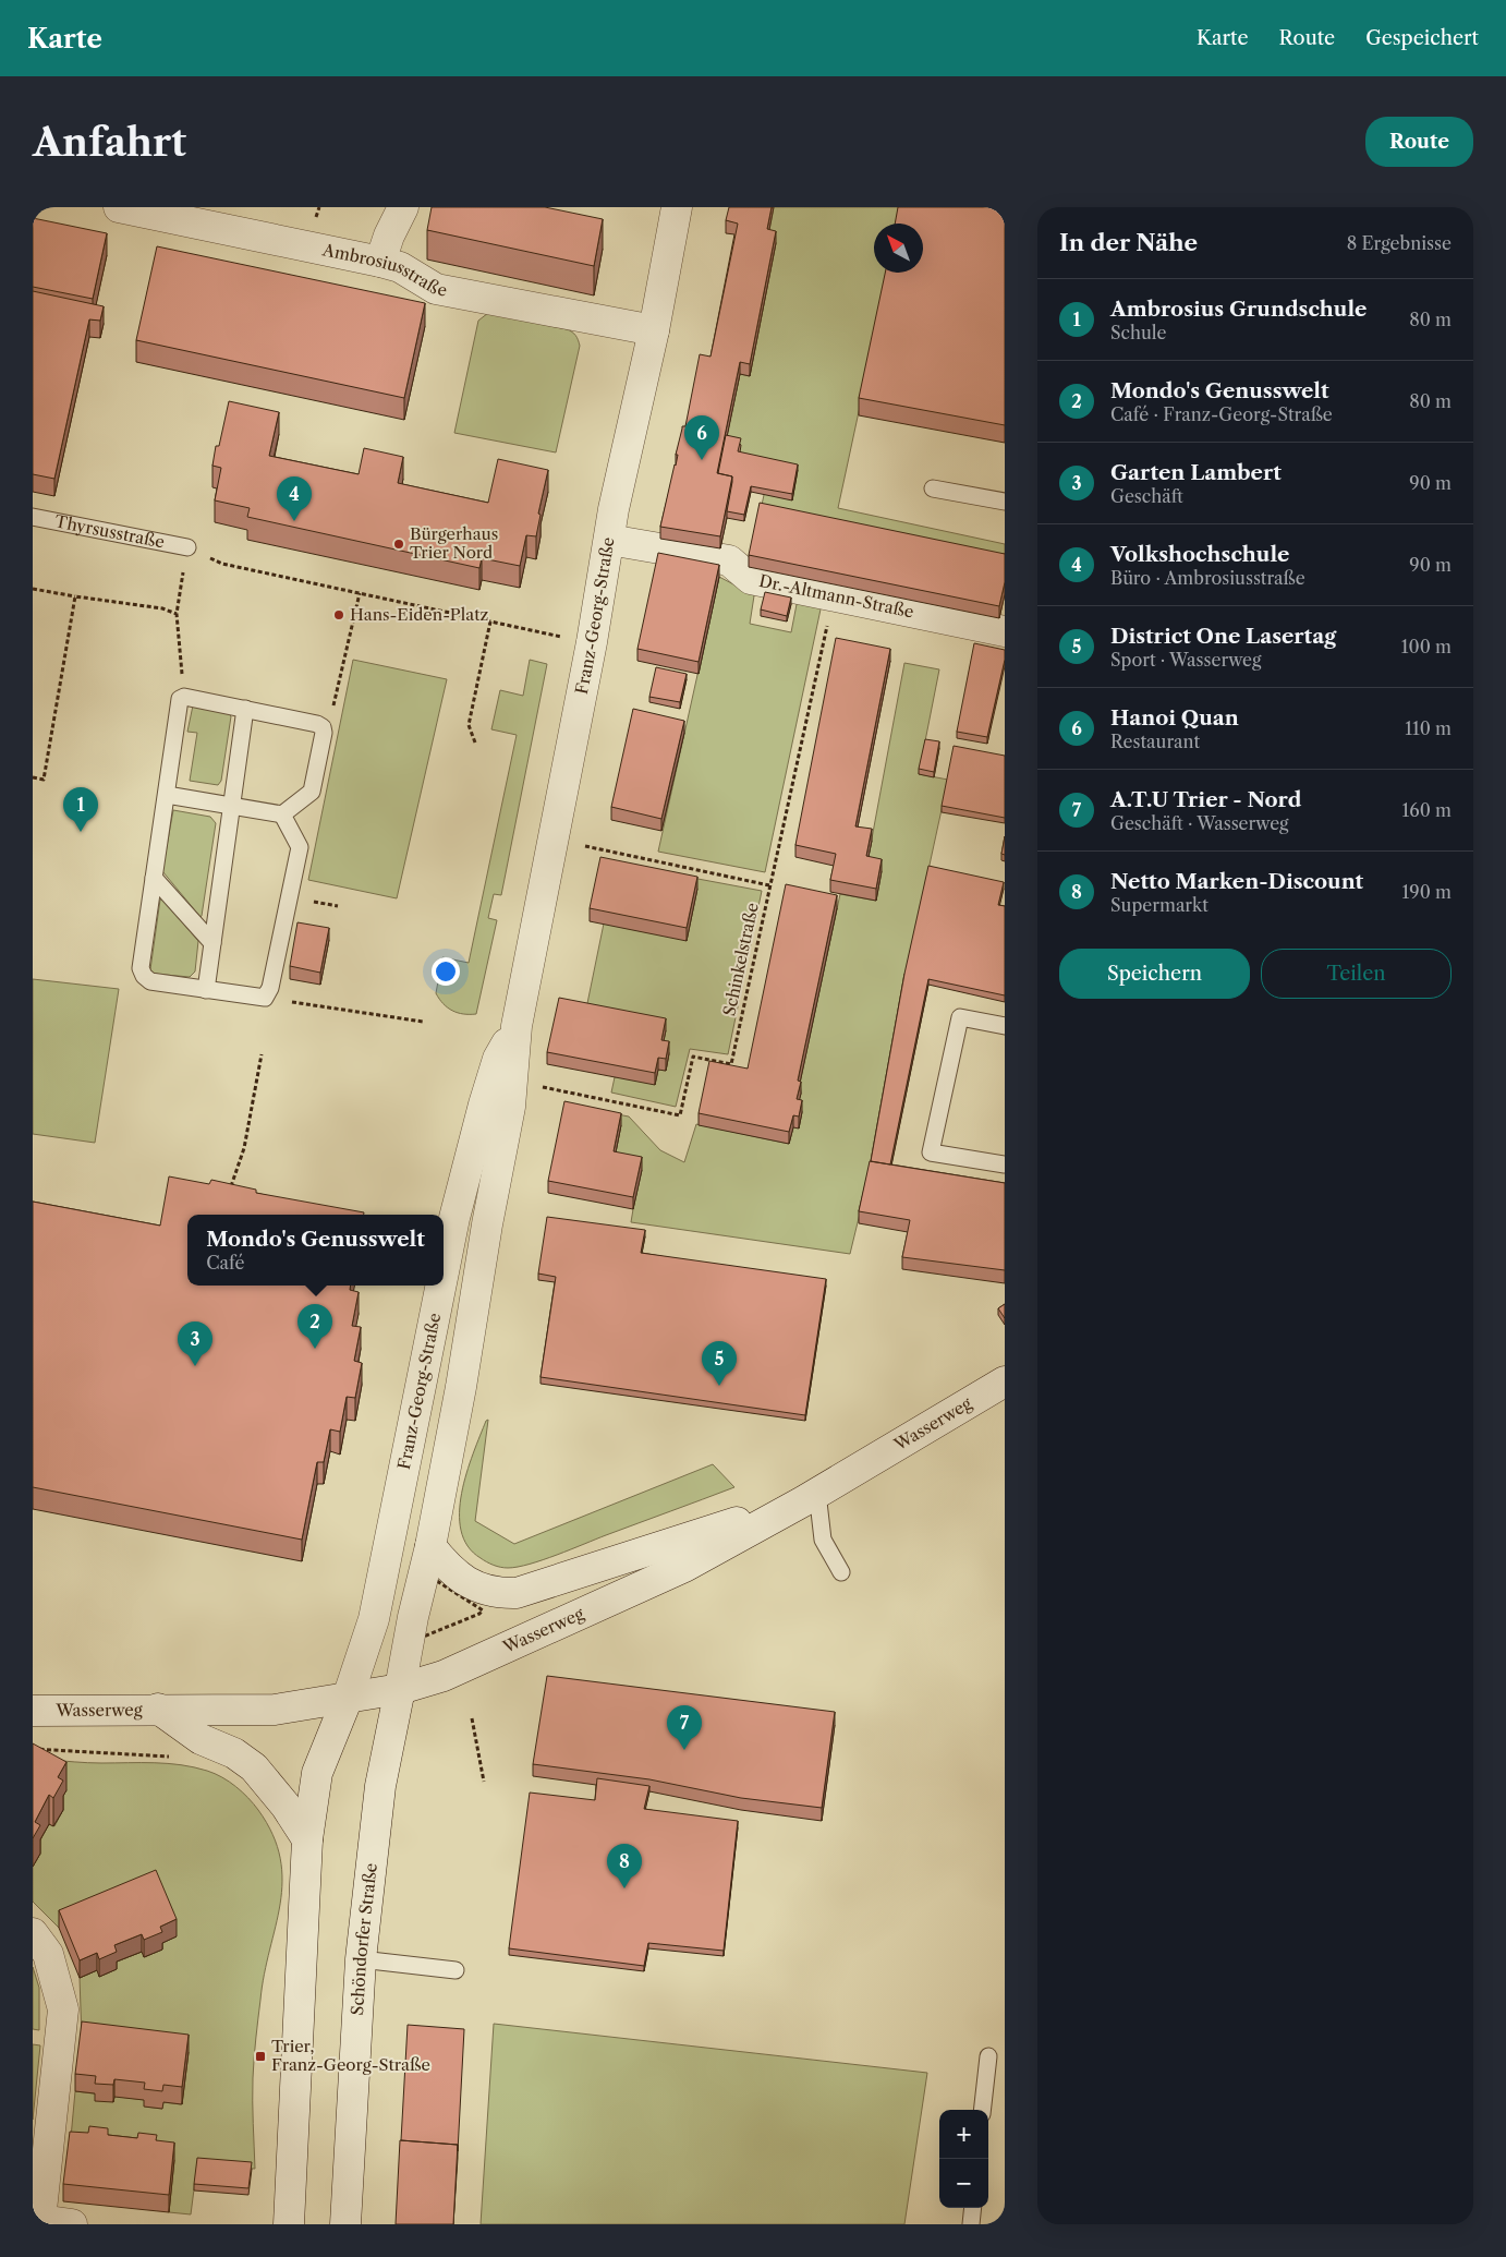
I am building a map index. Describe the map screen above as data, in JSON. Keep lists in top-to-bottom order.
{
  "streets": {
    "street": [
      "Ambrosiusstraße",
      "Dr.-Altmann-Straße",
      "Franz-Georg-Straße",
      "Wasserweg",
      "Schöndorfer Straße"
    ],
    "lane": ["Thyrsusstraße"],
    "path": ["Schinkelstraße"]
  },
  "crossings": [
    ["Ambrosiusstraße", "Franz-Georg-Straße"],
    ["Dr.-Altmann-Straße", "Franz-Georg-Straße"],
    ["Dr.-Altmann-Straße", "Schinkelstraße"],
    ["Franz-Georg-Straße", "Schinkelstraße"],
    ["Franz-Georg-Straße", "Wasserweg"],
    ["Franz-Georg-Straße", "Schöndorfer Straße"],
    ["Wasserweg", "Schöndorfer Straße"]
  ],
  "places": {
    "other": ["Bürgerhaus Trier Nord", "Hans-Eiden-Platz"],
    "transit": ["Trier, Franz-Georg-Straße"]
  },
  "north": "top left",
  "page": {
    "header": "Karte",
    "nav": ["Karte", "Route", "Gespeichert"],
    "buttons": [
      "Route",
      ["Speichern", "Teilen"]
    ],
    "title": "Anfahrt",
    "heading": ["In der Nähe", "8 Ergebnisse"],
    "list": [
      {
        "mark": "1",
        "name": "Ambrosius Grundschule",
        "note": "Schule",
        "value": "80 m"
      },
      {
        "mark": "2",
        "name": "Mondo's Genusswelt",
        "note": "Café · Franz-Georg-Straße",
        "value": "80 m"
      },
      {
        "mark": "3",
        "name": "Garten Lambert",
        "note": "Geschäft",
        "value": "90 m"
      },
      {
        "mark": "4",
        "name": "Volkshochschule",
        "note": "Büro · Ambrosiusstraße",
        "value": "90 m"
      },
      {
        "mark": "5",
        "name": "District One Lasertag",
        "note": "Sport · Wasserweg",
        "value": "100 m"
      },
      {
        "mark": "6",
        "name": "Hanoi Quan",
        "note": "Restaurant",
        "value": "110 m"
      },
      {
        "mark": "7",
        "name": "A.T.U Trier - Nord",
        "note": "Geschäft · Wasserweg",
        "value": "160 m"
      },
      {
        "mark": "8",
        "name": "Netto Marken-Discount",
        "note": "Supermarkt",
        "value": "190 m"
      }
    ],
    "pins": [
      "6",
      "4",
      "1",
      "2",
      "3",
      "5",
      "7",
      "8"
    ],
    "popup": ["Mondo's Genusswelt", "Café"],
    "map_buttons": ["+", "−"]
  }
}
